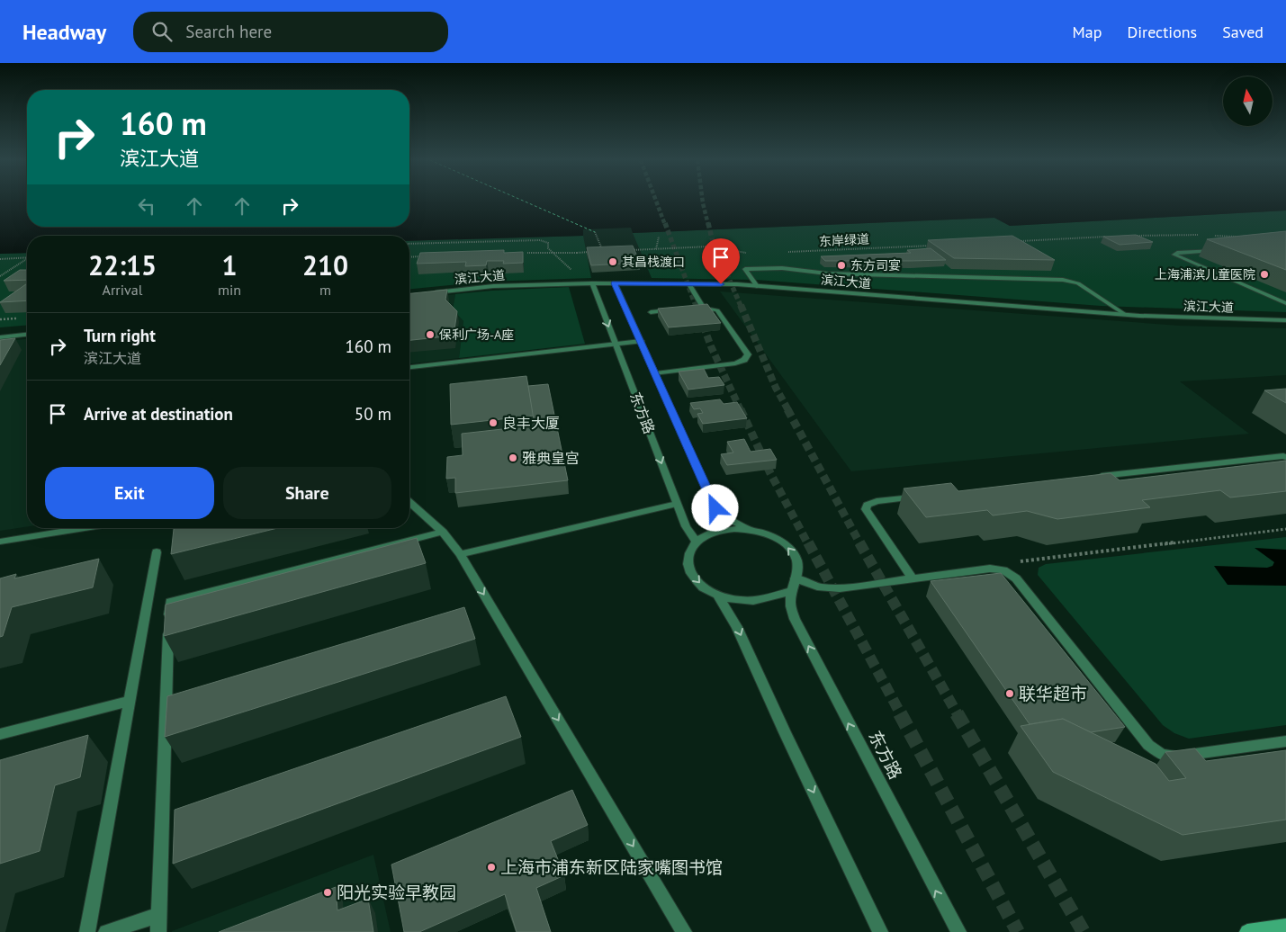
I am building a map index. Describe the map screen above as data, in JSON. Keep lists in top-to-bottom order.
{
  "streets": {
    "street": ["滨江大道", "东方路"],
    "path": ["东岸绿道"]
  },
  "crossings": [
    ["滨江大道", "东方路"]
  ],
  "places": [
    "其昌栈渡口",
    "东方司宴",
    "上海浦滨儿童医院",
    "保利广场-A座",
    "良丰大厦",
    "雅典皇宫",
    "联华超市",
    "上海市浦东新区陆家嘴图书馆",
    "阳光实验早教园"
  ],
  "north": "top",
  "page": {
    "header": "Headway",
    "search": "Search here",
    "nav": ["Map", "Directions", "Saved"],
    "turn": ["160 m", "滨江大道"],
    "eta": [
      "22:15",
      "Arrival",
      "1",
      "min",
      "210",
      "m"
    ],
    "list": [
      {
        "name": "Turn right",
        "note": "滨江大道",
        "value": "160 m"
      },
      {
        "name": "Arrive at destination",
        "value": "50 m"
      }
    ],
    "buttons": ["Exit", "Share"]
  }
}
